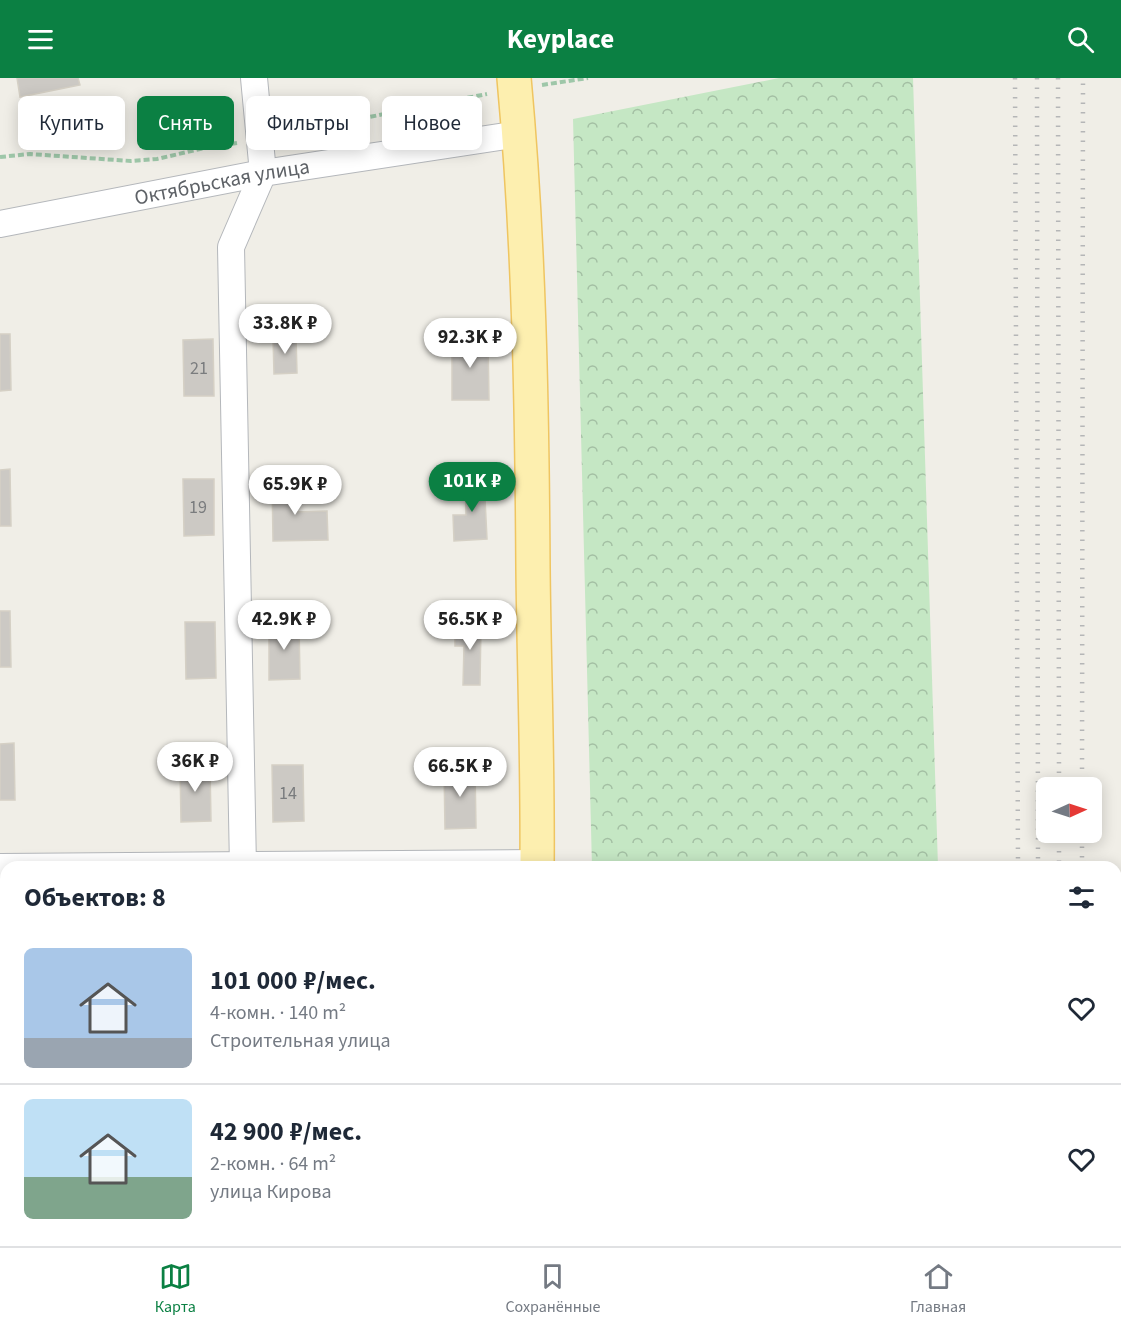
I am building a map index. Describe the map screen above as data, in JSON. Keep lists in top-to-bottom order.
{
  "streets": {
    "street": ["Октябрьская улица"]
  },
  "house_numbers": ["21", "19", "14"],
  "north": "right",
  "page": {
    "header": "Keyplace",
    "chip": [
      "Купить",
      "Снять",
      "Фильтры",
      "Новое"
    ],
    "price": [
      "33.8K ₽",
      "92.3K ₽",
      "101K ₽",
      "65.9K ₽",
      "42.9K ₽",
      "56.5K ₽",
      "36K ₽",
      "66.5K ₽"
    ],
    "heading": "Объектов: 8",
    "list": [
      {
        "name": "101 000 ₽/мес.",
        "note": "4-комн. · 140 m² · Строительная улица"
      },
      {
        "name": "42 900 ₽/мес.",
        "note": "2-комн. · 64 m² · улица Кирова"
      }
    ],
    "tabs": ["Карта", "Сохранённые", "Главная"]
  }
}
